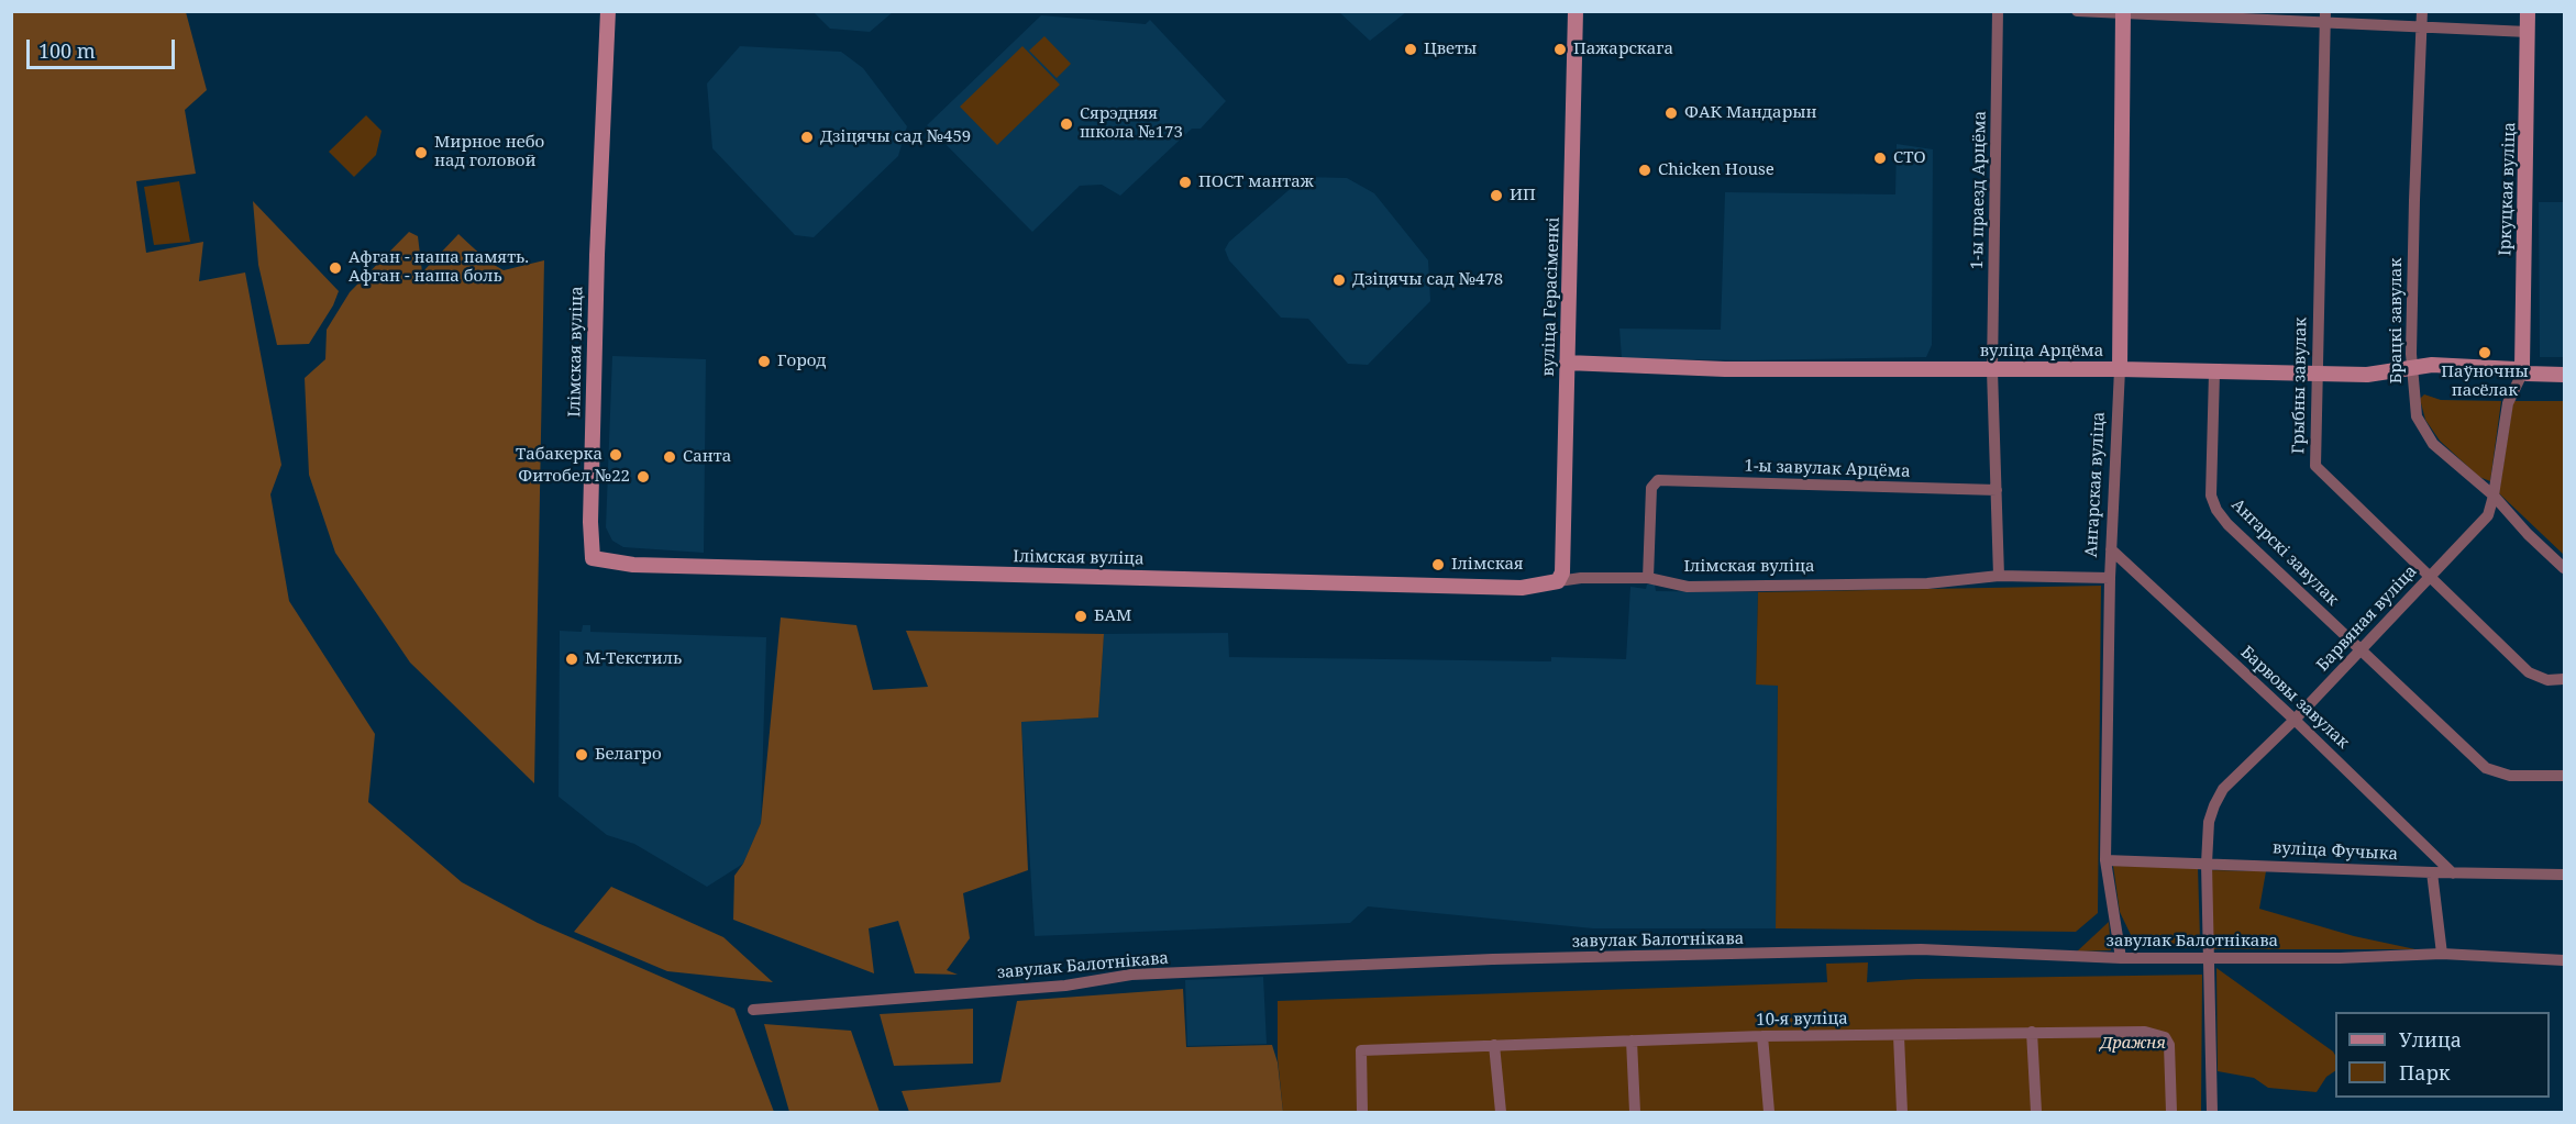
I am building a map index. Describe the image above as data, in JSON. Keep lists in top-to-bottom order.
{
  "streets": {
    "street": [
      "Іркуцкая вуліца",
      "1-ы праезд Арцёма",
      "вуліца Герасіменкі",
      "Брацкі завулак",
      "Ілімская вуліца",
      "вуліца Арцёма",
      "Грыбны завулак",
      "1-ы завулак Арцёма",
      "Ангарская вуліца",
      "Ангарскі завулак",
      "Барвяная вуліца",
      "Барвовы завулак",
      "вуліца Фучыка",
      "завулак Балотнікава",
      "10-я вуліца"
    ]
  },
  "crossings": [
    ["Іркуцкая вуліца", "вуліца Арцёма"],
    ["Іркуцкая вуліца", "Барвяная вуліца"],
    ["1-ы праезд Арцёма", "вуліца Арцёма"],
    ["вуліца Герасіменкі", "Ілімская вуліца"],
    ["вуліца Герасіменкі", "вуліца Арцёма"],
    ["Брацкі завулак", "вуліца Арцёма"],
    ["Брацкі завулак", "Барвяная вуліца"],
    ["Ілімская вуліца", "1-ы завулак Арцёма"],
    ["Ілімская вуліца", "Ангарская вуліца"],
    ["вуліца Арцёма", "Грыбны завулак"],
    ["вуліца Арцёма", "Ангарская вуліца"],
    ["вуліца Арцёма", "Ангарскі завулак"],
    ["вуліца Арцёма", "Барвяная вуліца"],
    ["Грыбны завулак", "Барвяная вуліца"],
    ["Ангарская вуліца", "Барвовы завулак"],
    ["Ангарская вуліца", "вуліца Фучыка"],
    ["Ангарская вуліца", "завулак Балотнікава"],
    ["Ангарскі завулак", "Барвяная вуліца"],
    ["Барвяная вуліца", "Барвовы завулак"],
    ["Барвяная вуліца", "вуліца Фучыка"],
    ["Барвяная вуліца", "завулак Балотнікава"],
    ["Барвовы завулак", "вуліца Фучыка"]
  ],
  "parks": ["Дражня"],
  "places": [
    "Цветы",
    "Пажарскага",
    "ФАК Мандарын",
    "Сярэдняя школа №173",
    "Дзіцячы сад №459",
    "Мирное небо над головой",
    "СТО",
    "Chicken House",
    "ПОСТ мантаж",
    "ИП",
    "Афган - наша память. Афган - наша боль",
    "Дзіцячы сад №478",
    "Паўночны пасёлак",
    "Город",
    "Табакерка",
    "Санта",
    "Фитобел №22",
    "Ілімская",
    "БАМ",
    "М-Текстиль",
    "Белагро"
  ],
  "legend": ["Улица", "Парк"],
  "scale_bar": "100 m"
}
